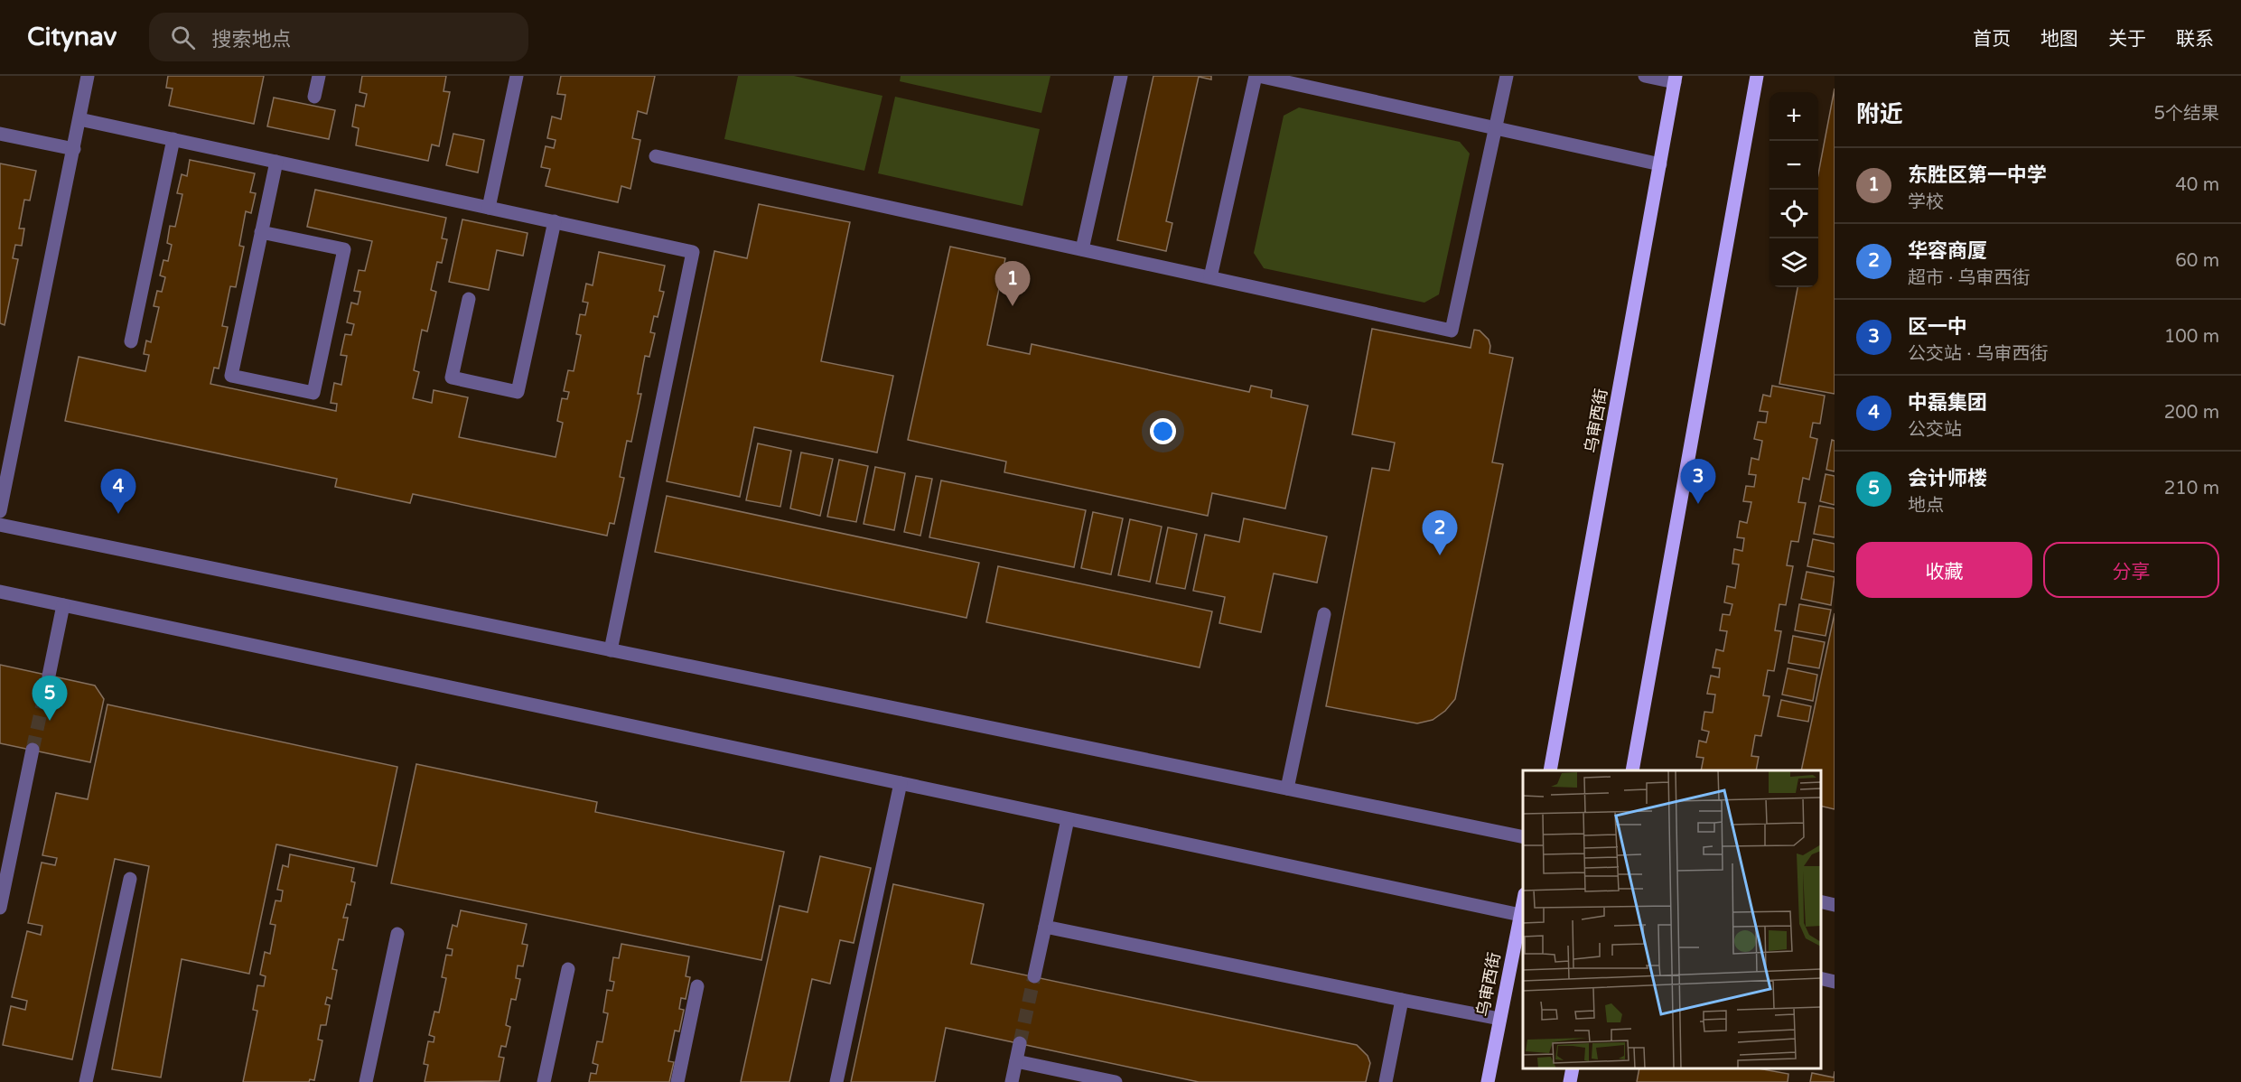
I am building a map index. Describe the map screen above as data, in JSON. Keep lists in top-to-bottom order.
{
  "streets": {
    "main road": ["乌审西街"]
  },
  "page": {
    "header": "Citynav",
    "search": "搜索地点",
    "nav": [
      "首页",
      "地图",
      "关于",
      "联系"
    ],
    "heading": ["附近", "5个结果"],
    "map_buttons": ["+", "−"],
    "list": [
      {
        "mark": "1",
        "name": "东胜区第一中学",
        "note": "学校",
        "value": "40 m"
      },
      {
        "mark": "2",
        "name": "华容商厦",
        "note": "超市 · 乌审西街",
        "value": "60 m"
      },
      {
        "mark": "3",
        "name": "区一中",
        "note": "公交站 · 乌审西街",
        "value": "100 m"
      },
      {
        "mark": "4",
        "name": "中磊集团",
        "note": "公交站",
        "value": "200 m"
      },
      {
        "mark": "5",
        "name": "会计师楼",
        "note": "地点",
        "value": "210 m"
      }
    ],
    "pins": [
      "1",
      "3",
      "4",
      "2",
      "5"
    ],
    "buttons": ["收藏", "分享"]
  }
}
